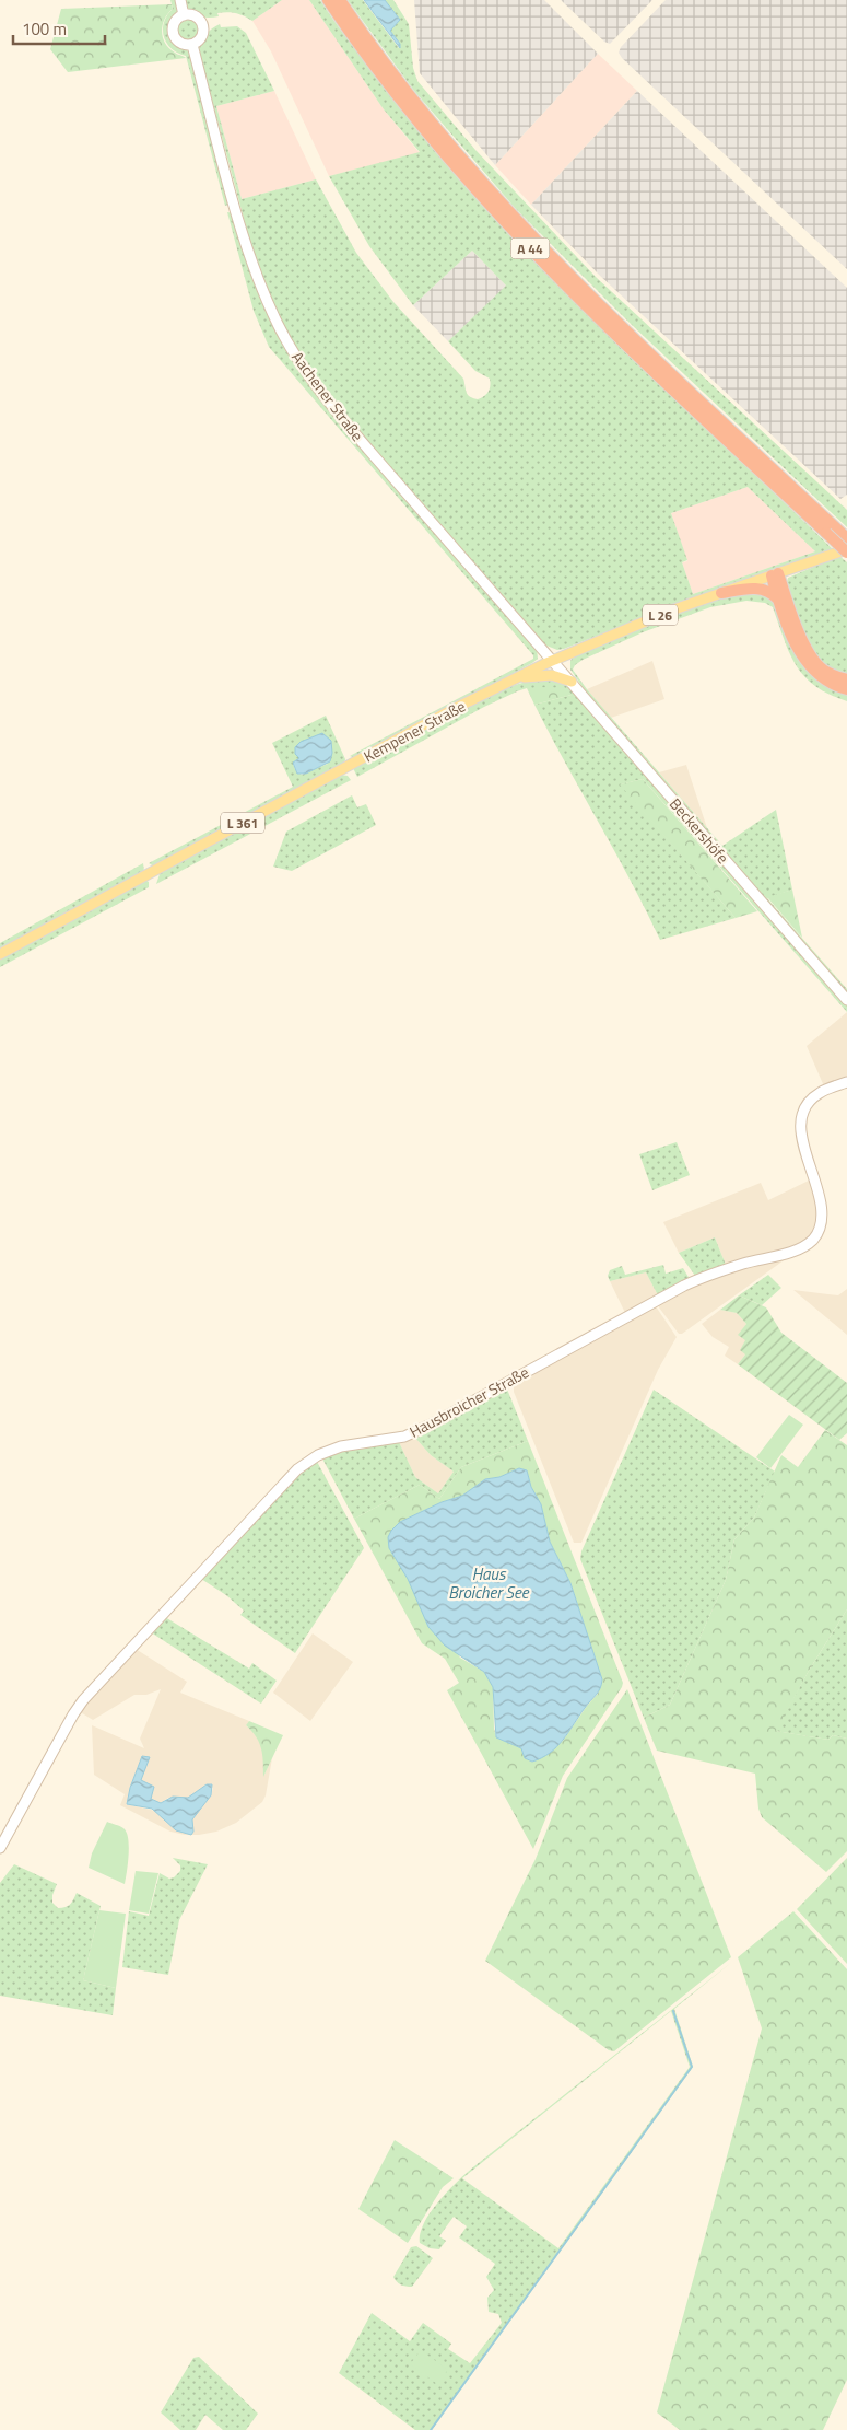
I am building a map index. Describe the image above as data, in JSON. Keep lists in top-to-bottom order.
{
  "streets": {
    "highway": ["A 44"],
    "main road": ["L 26", "Kempener Straße", "L 361"],
    "street": ["Aachener Straße", "Beckershöfe", "Hausbroicher Straße"]
  },
  "crossings": [
    ["A 44", "Kempener Straße"],
    ["Aachener Straße", "Kempener Straße"],
    ["Aachener Straße", "Beckershöfe"],
    ["Kempener Straße", "L 361"],
    ["Kempener Straße", "Beckershöfe"],
    ["L 361", "Beckershöfe"]
  ],
  "water": ["Haus Broicher See"],
  "scale_bar": "100 m"
}
